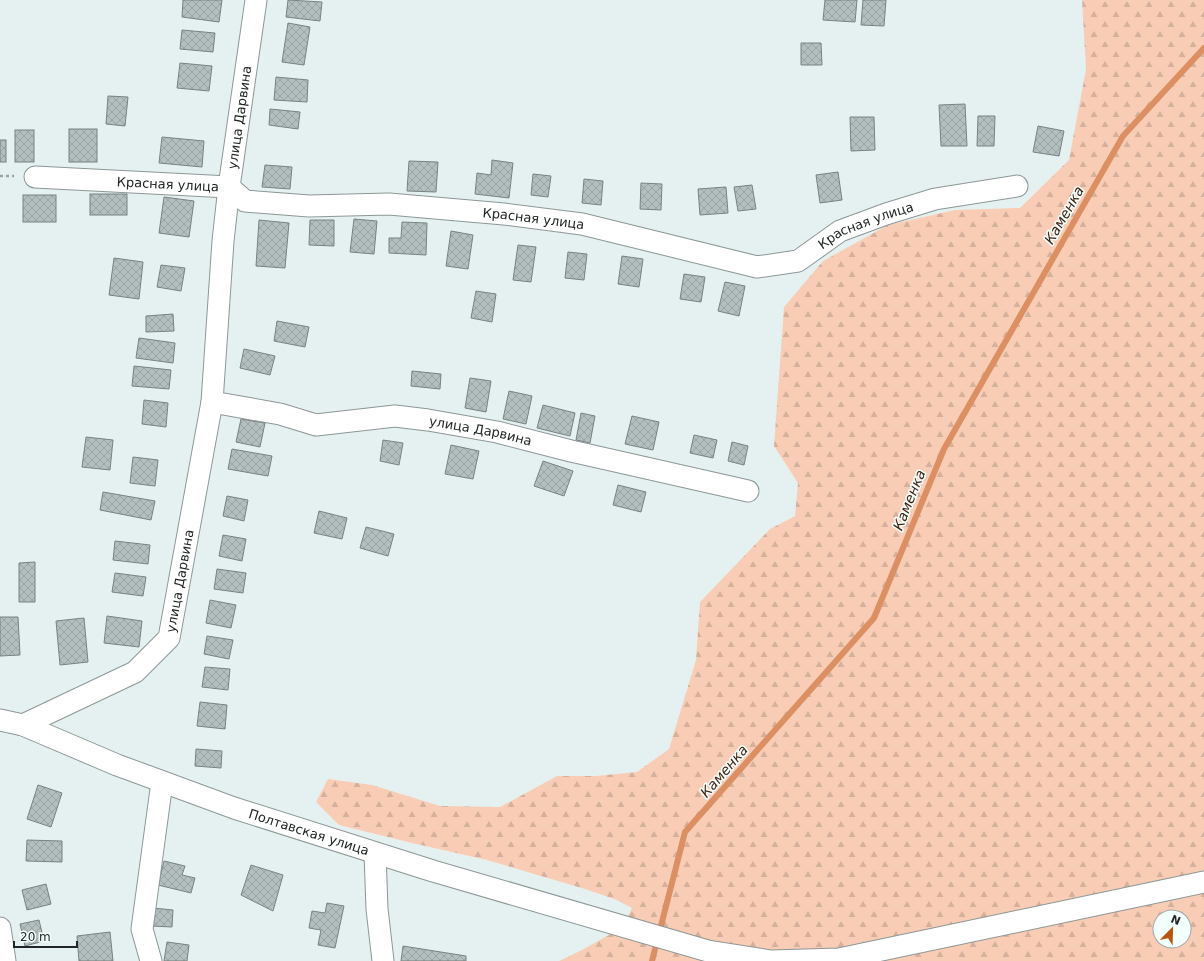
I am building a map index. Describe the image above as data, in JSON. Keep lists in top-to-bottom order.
{
  "streets": {
    "street": ["улица Дарвина", "Красная улица", "Полтавская улица"]
  },
  "crossings": [
    ["улица Дарвина", "Красная улица"],
    ["улица Дарвина", "Полтавская улица"]
  ],
  "water": ["Каменка"],
  "scale_bar": "20 m",
  "north": "top right"
}
